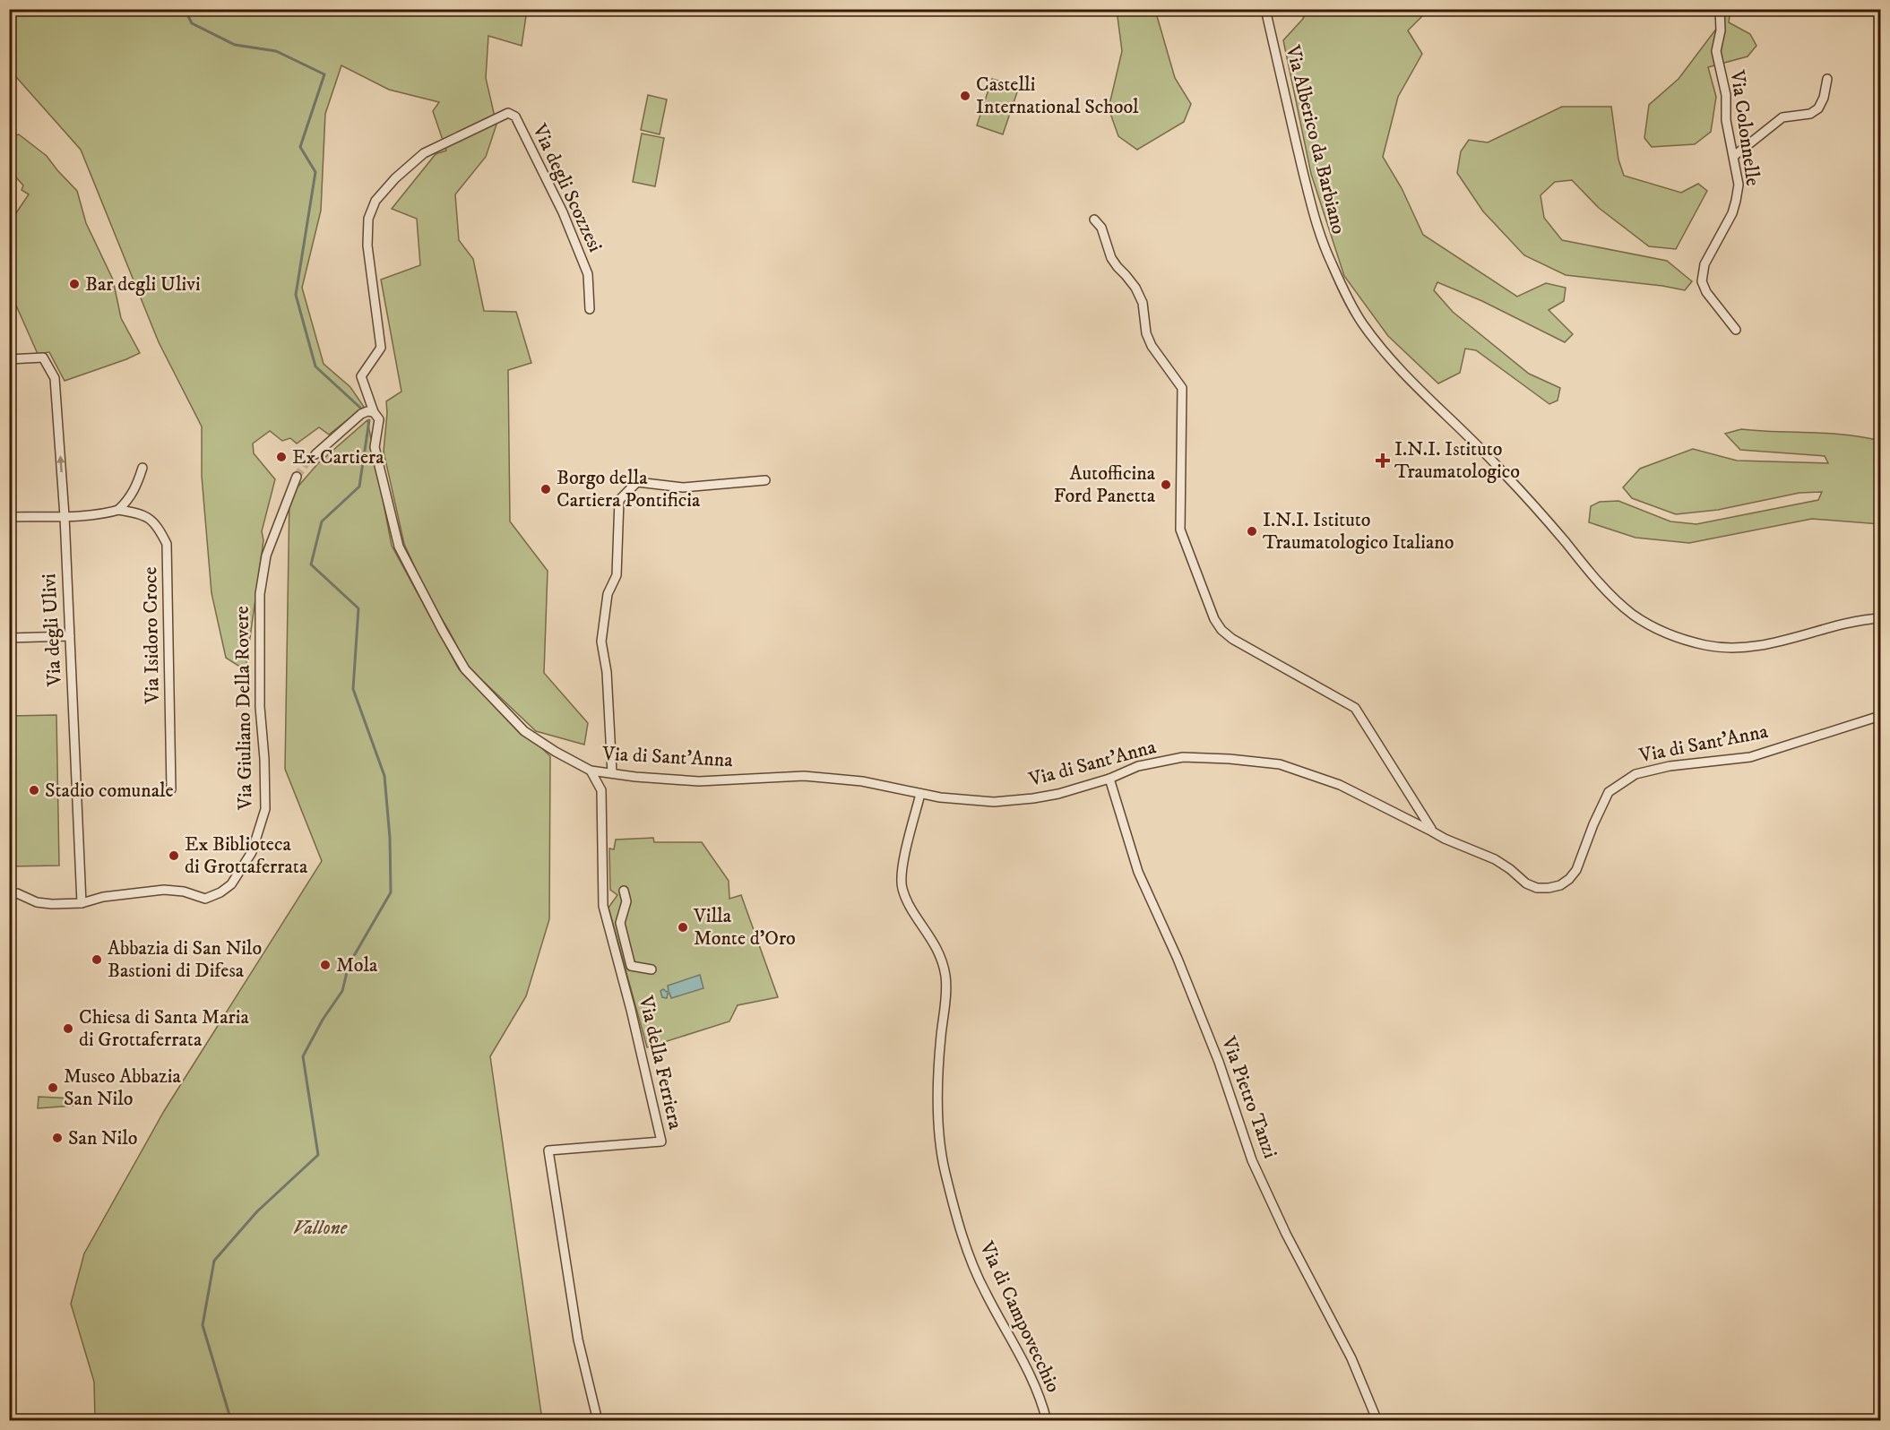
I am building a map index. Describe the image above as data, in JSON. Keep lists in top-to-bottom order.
{
  "streets": {
    "street": [
      "Via Colonnelle",
      "Via Alberico da Barbiano",
      "Via degli Scozzesi",
      "Via degli Ulivi",
      "Via Isidoro Croce",
      "Via Giuliano Della Rovere",
      "Via di Sant'Anna",
      "Via della Ferriera",
      "Via Pietro Tanzi",
      "Via di Campovecchio"
    ]
  },
  "crossings": [
    ["Via degli Scozzesi", "Via di Sant'Anna"],
    ["Via degli Ulivi", "Via Isidoro Croce"],
    ["Via degli Ulivi", "Via Giuliano Della Rovere"],
    ["Via di Sant'Anna", "Via della Ferriera"],
    ["Via di Sant'Anna", "Via Pietro Tanzi"],
    ["Via di Sant'Anna", "Via di Campovecchio"]
  ],
  "parks": ["Vallone"],
  "places": {
    "other": [
      "Castelli International School",
      "Bar degli Ulivi",
      "Ex Cartiera",
      "Autofficina Ford Panetta",
      "Borgo della Cartiera Pontificia",
      "I.N.I. Istituto Traumatologico Italiano",
      "Stadio comunale",
      "Ex Biblioteca di Grottaferrata",
      "Villa Monte d'Oro",
      "Abbazia di San Nilo Bastioni di Difesa",
      "Mola",
      "Chiesa di Santa Maria di Grottaferrata",
      "Museo Abbazia San Nilo",
      "San Nilo"
    ],
    "health": ["I.N.I. Istituto Traumatologico"]
  }
}
